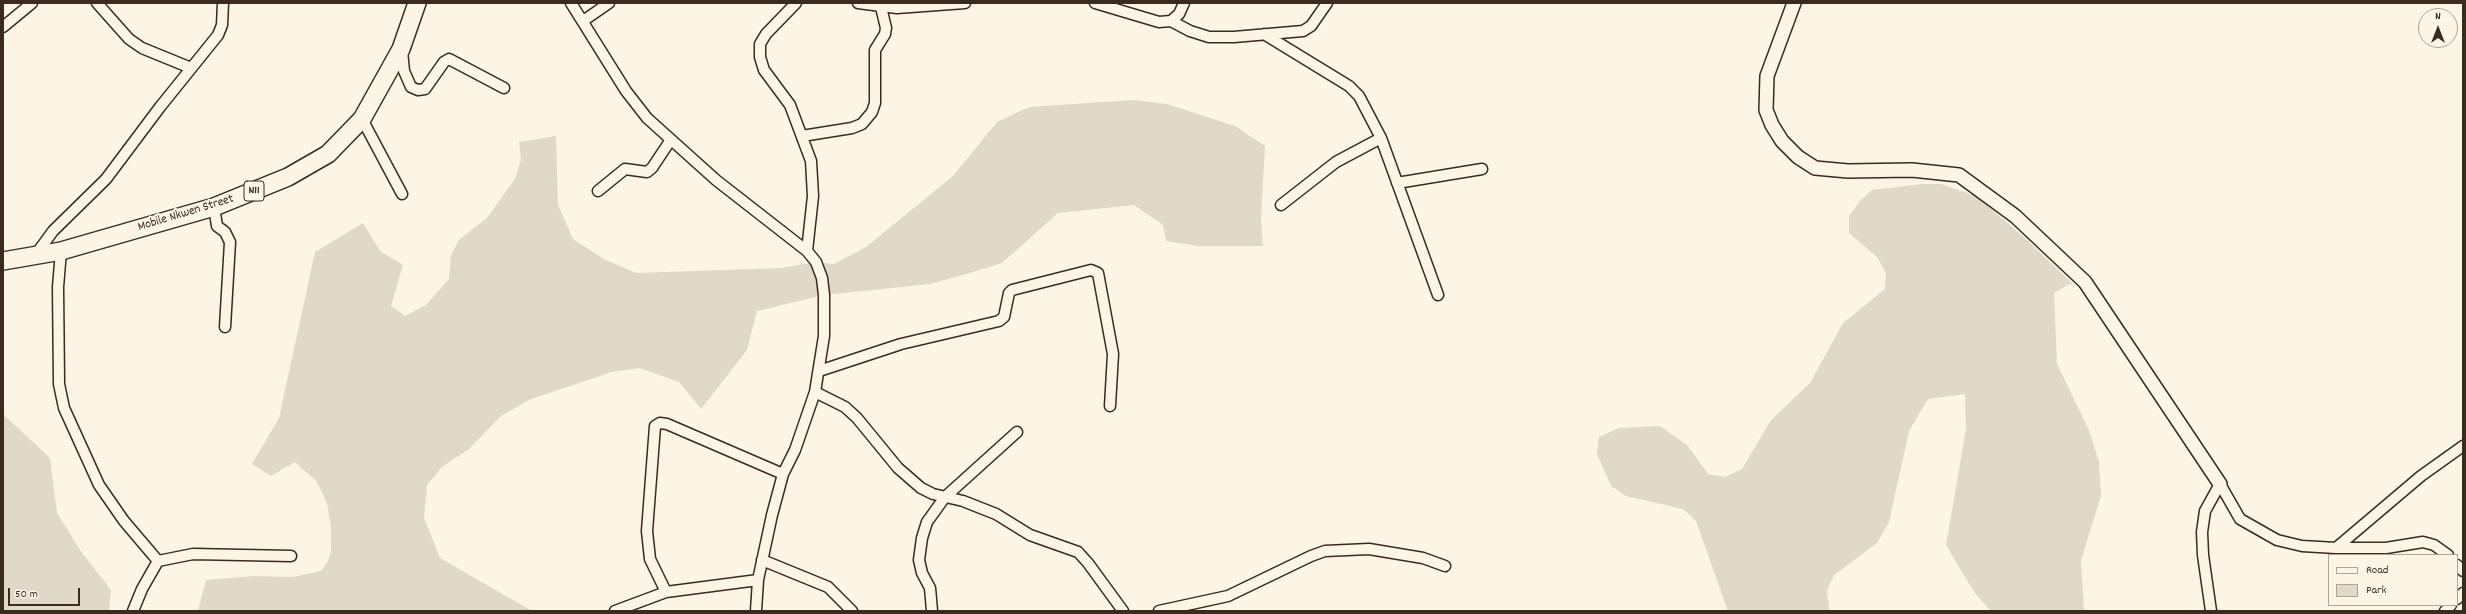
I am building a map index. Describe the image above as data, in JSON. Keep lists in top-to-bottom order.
{
  "streets": {
    "highway": ["N11", "Mobile Nkwen Street"]
  },
  "legend": ["Road", "Park"],
  "scale_bar": "50 m",
  "north": "top"
}
